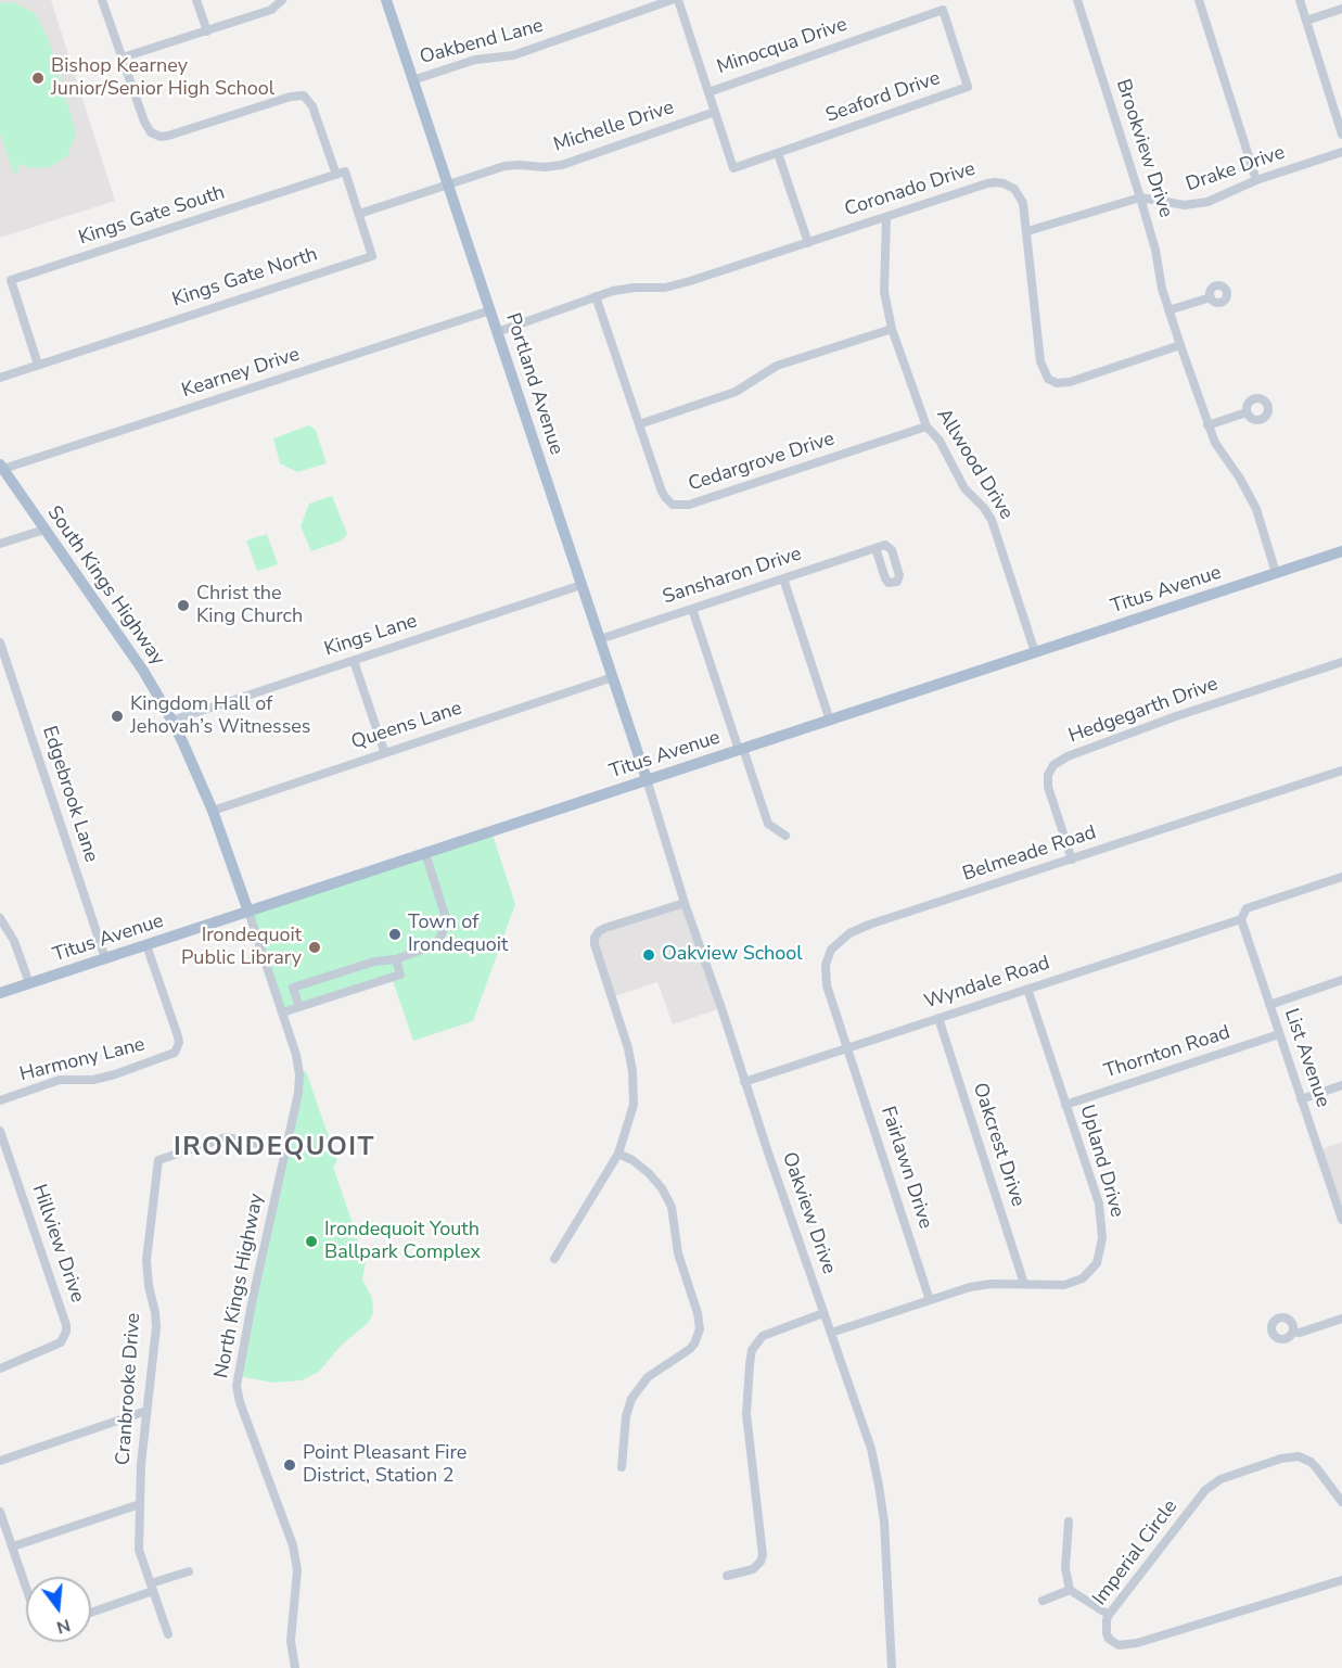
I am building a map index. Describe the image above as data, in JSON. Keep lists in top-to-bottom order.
{
  "streets": {
    "main road": ["Portland Avenue", "South Kings Highway", "Titus Avenue"],
    "street": [
      "Oakbend Lane",
      "Minocqua Drive",
      "Seaford Drive",
      "Michelle Drive",
      "Brookview Drive",
      "Drake Drive",
      "Coronado Drive",
      "Kings Gate South",
      "Kings Gate North",
      "Kearney Drive",
      "Cedargrove Drive",
      "Allwood Drive",
      "Sansharon Drive",
      "Kings Lane",
      "Hedgegarth Drive",
      "Queens Lane",
      "Edgebrook Lane",
      "Belmeade Road",
      "Wyndale Road",
      "Thornton Road",
      "List Avenue",
      "Harmony Lane",
      "Oakcrest Drive",
      "Upland Drive",
      "Fairlawn Drive",
      "Oakview Drive",
      "Hillview Drive",
      "North Kings Highway",
      "Cranbrooke Drive",
      "Imperial Circle"
    ]
  },
  "crossings": [
    ["Oakbend Lane", "Portland Avenue"],
    ["Minocqua Drive", "Seaford Drive"],
    ["Seaford Drive", "Michelle Drive"],
    ["Michelle Drive", "Portland Avenue"],
    ["Brookview Drive", "Drake Drive"],
    ["Brookview Drive", "Coronado Drive"],
    ["Brookview Drive", "Titus Avenue"],
    ["Drake Drive", "Coronado Drive"],
    ["Coronado Drive", "Portland Avenue"],
    ["Coronado Drive", "Cedargrove Drive"],
    ["Coronado Drive", "Allwood Drive"],
    ["Kings Gate South", "Kings Gate North"],
    ["Kearney Drive", "Portland Avenue"],
    ["Kearney Drive", "South Kings Highway"],
    ["Portland Avenue", "Sansharon Drive"],
    ["Portland Avenue", "Titus Avenue"],
    ["Portland Avenue", "Kings Lane"],
    ["Portland Avenue", "Queens Lane"],
    ["Portland Avenue", "Oakview Drive"],
    ["Cedargrove Drive", "Allwood Drive"],
    ["Allwood Drive", "Titus Avenue"],
    ["South Kings Highway", "Titus Avenue"],
    ["South Kings Highway", "Kings Lane"],
    ["South Kings Highway", "Queens Lane"],
    ["South Kings Highway", "North Kings Highway"],
    ["Titus Avenue", "Edgebrook Lane"],
    ["Titus Avenue", "Harmony Lane"],
    ["Titus Avenue", "Oakview Drive"],
    ["Titus Avenue", "North Kings Highway"],
    ["Hedgegarth Drive", "Belmeade Road"],
    ["Belmeade Road", "Wyndale Road"],
    ["Belmeade Road", "Fairlawn Drive"],
    ["Wyndale Road", "List Avenue"],
    ["Wyndale Road", "Oakcrest Drive"],
    ["Wyndale Road", "Upland Drive"],
    ["Wyndale Road", "Fairlawn Drive"],
    ["Wyndale Road", "Oakview Drive"],
    ["Thornton Road", "List Avenue"],
    ["Thornton Road", "Upland Drive"],
    ["Oakcrest Drive", "Upland Drive"],
    ["Upland Drive", "Fairlawn Drive"],
    ["Upland Drive", "Oakview Drive"],
    ["North Kings Highway", "Cranbrooke Drive"]
  ],
  "districts": ["IRONDEQUOIT"],
  "places": [
    "Bishop Kearney Junior/Senior High School",
    "Christ the King Church",
    "Kingdom Hall of Jehovah’s Witnesses",
    "Town of Irondequoit",
    "Irondequoit Public Library",
    "Oakview School",
    "Irondequoit Youth Ballpark Complex",
    "Point Pleasant Fire District, Station 2"
  ],
  "north": "bottom"
}
